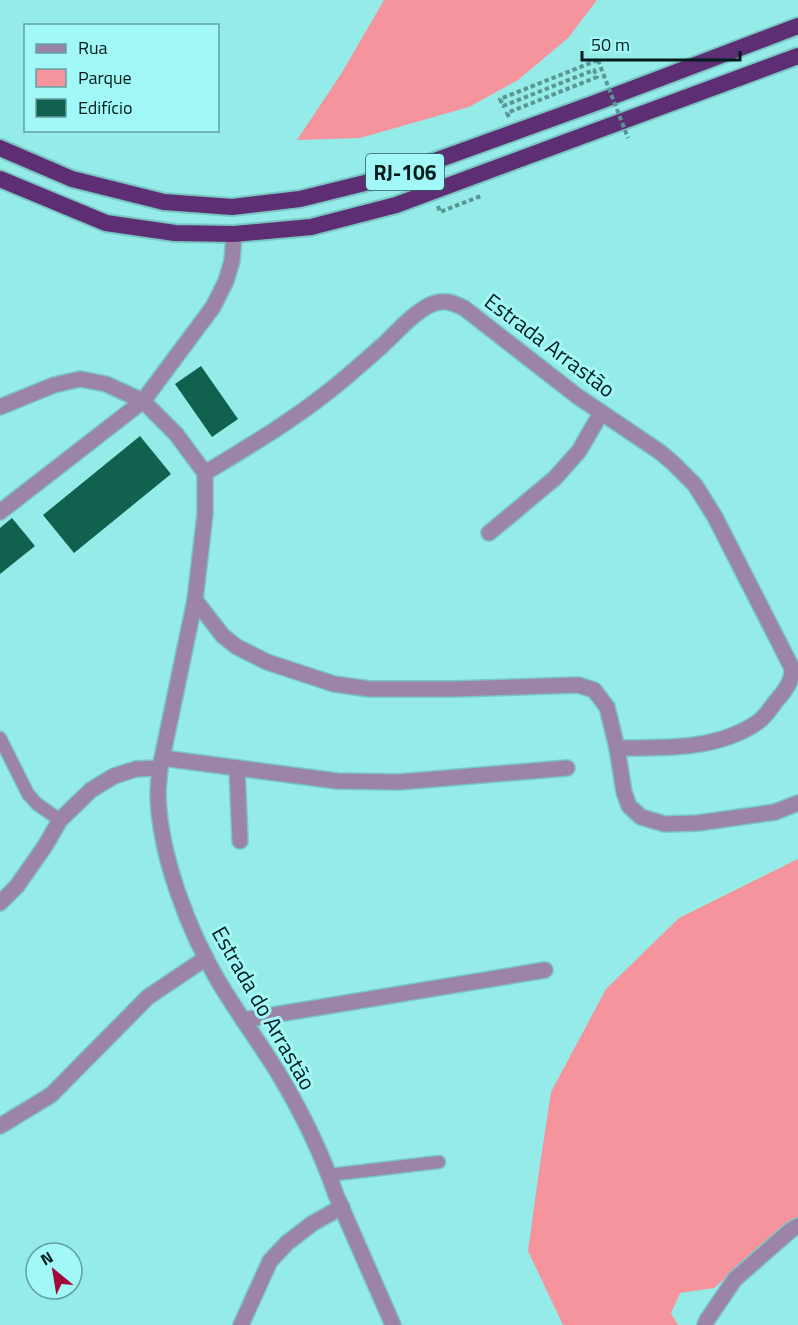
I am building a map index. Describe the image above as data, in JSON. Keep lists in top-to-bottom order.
{
  "streets": {
    "highway": ["RJ-106"],
    "street": ["Estrada Arrastão", "Estrada do Arrastão"]
  },
  "crossings": [
    ["Estrada Arrastão", "Estrada do Arrastão"]
  ],
  "legend": ["Rua", "Parque", "Edifício"],
  "scale_bar": "50 m",
  "north": "top left"
}
